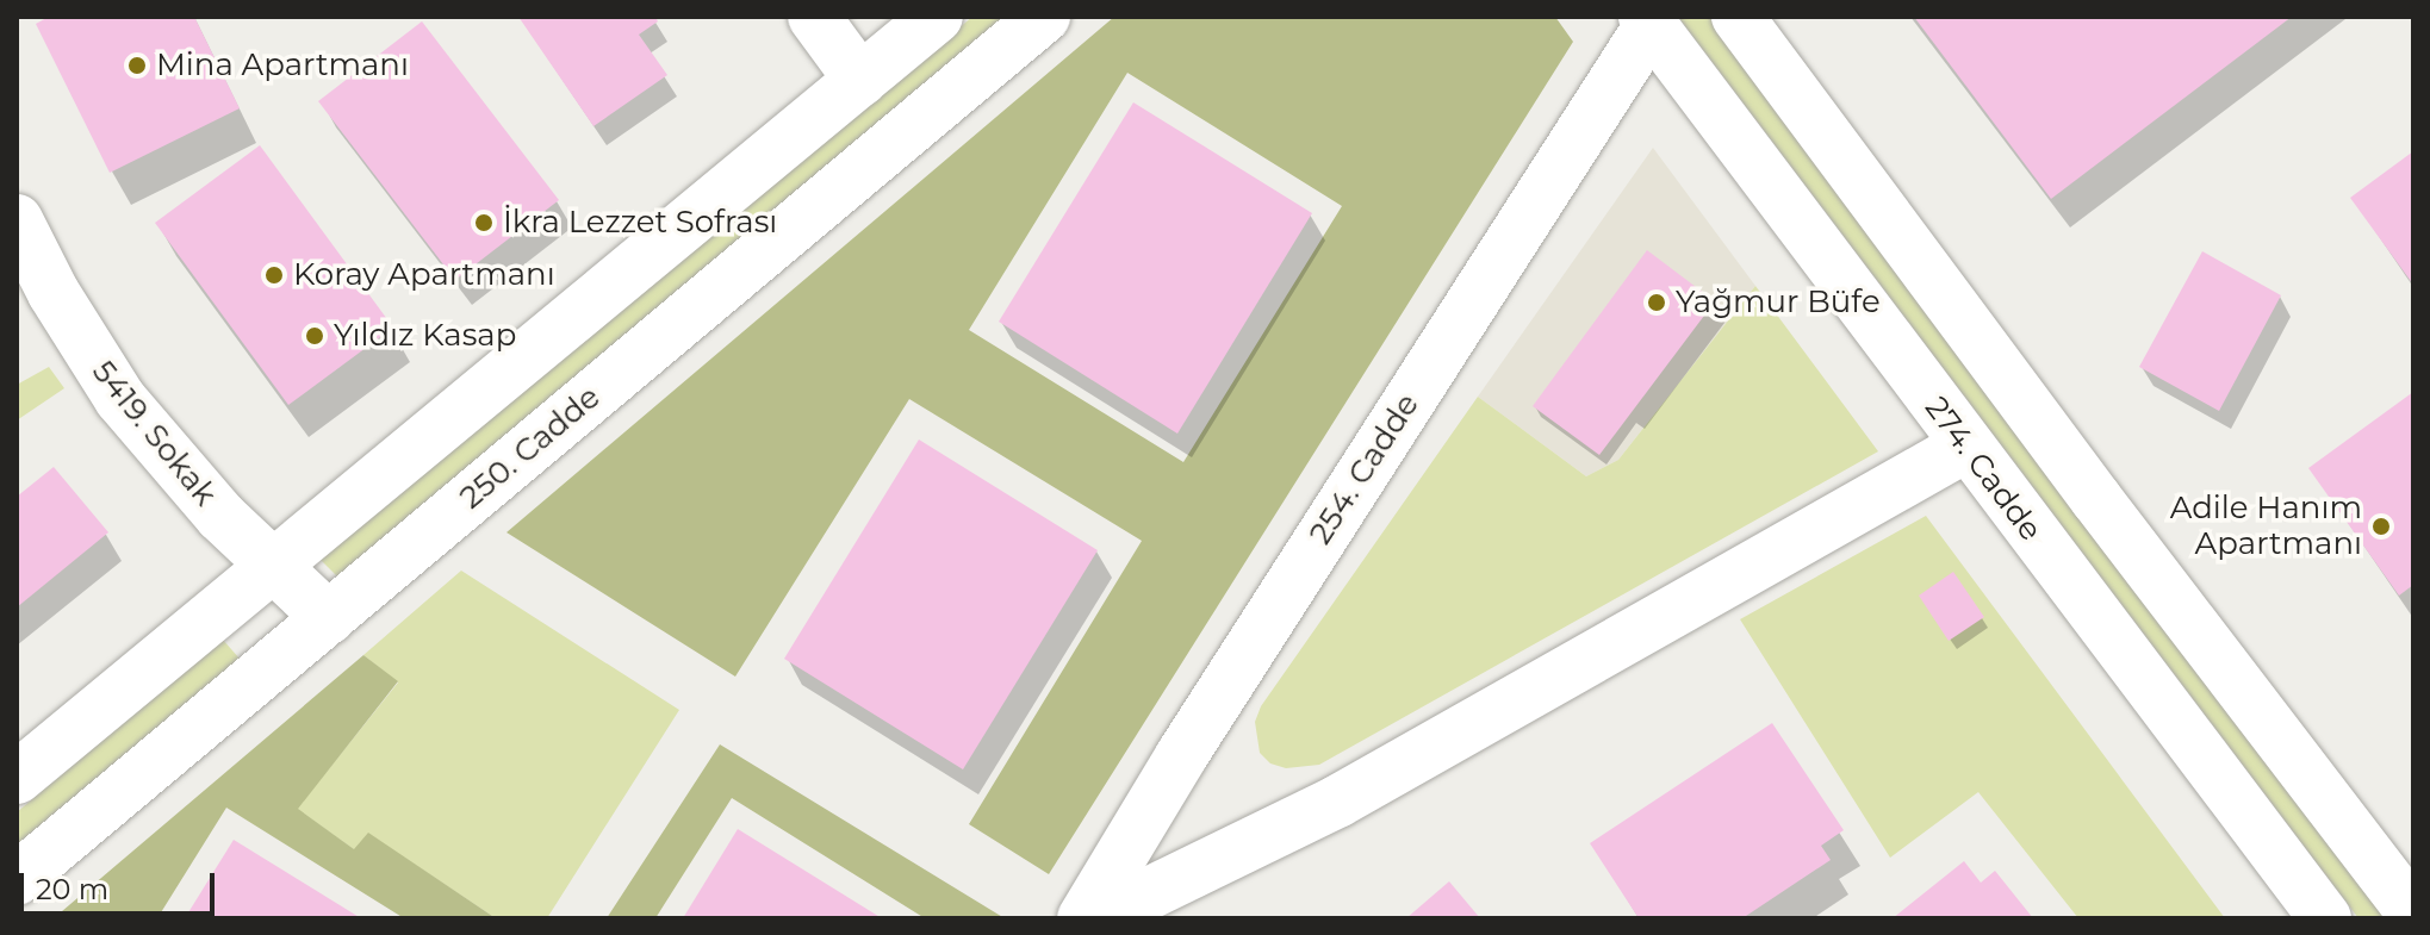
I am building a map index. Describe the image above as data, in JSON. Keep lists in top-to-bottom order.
{
  "streets": {
    "street": [
      "5419. Sokak",
      "250. Cadde",
      "254. Cadde",
      "274. Cadde"
    ]
  },
  "crossings": [
    ["5419. Sokak", "250. Cadde"],
    ["254. Cadde", "274. Cadde"]
  ],
  "places": [
    "Mina Apartmanı",
    "İkra Lezzet Sofrası",
    "Koray Apartmanı",
    "Yağmur Büfe",
    "Yıldız Kasap",
    "Adile Hanım Apartmanı"
  ],
  "scale_bar": "20 m"
}
